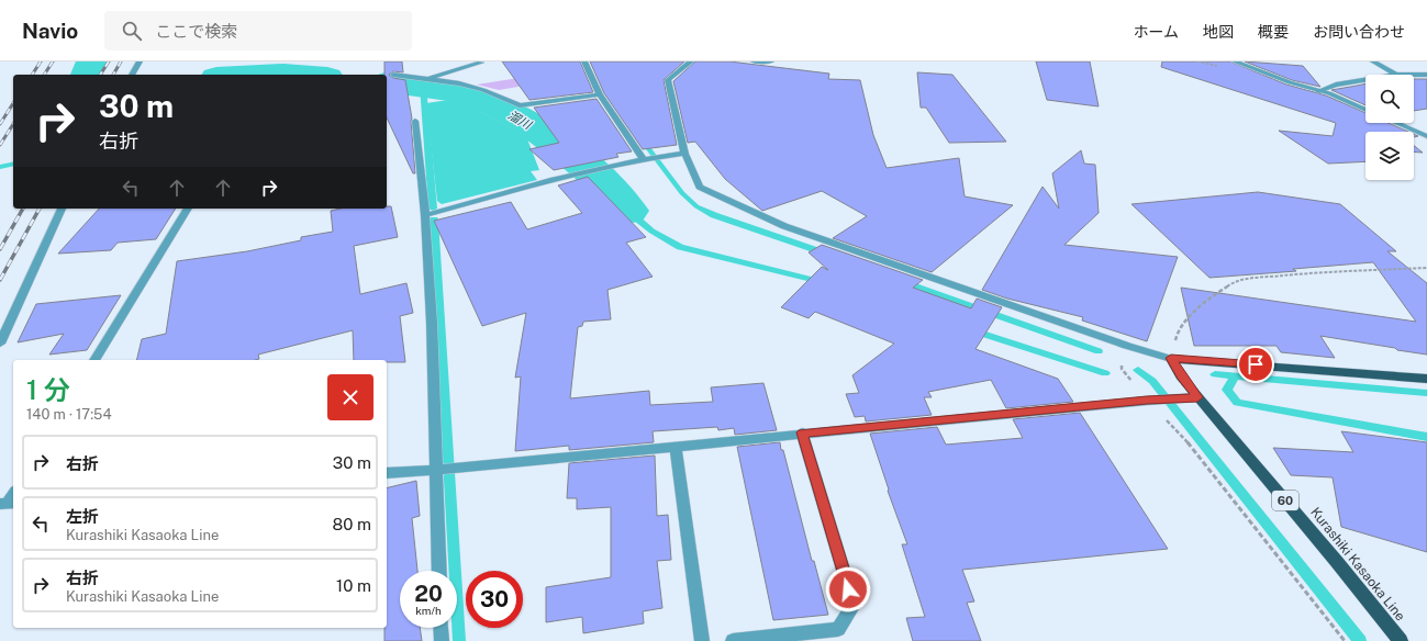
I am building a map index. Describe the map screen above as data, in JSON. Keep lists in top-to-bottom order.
{
  "streets": {
    "main road": ["60", "Kurashiki Kasaoka Line"]
  },
  "water": ["溜川"],
  "page": {
    "header": "Navio",
    "search": "ここで検索",
    "nav": [
      "ホーム",
      "地図",
      "概要",
      "お問い合わせ"
    ],
    "turn": ["30 m", "右折"],
    "heading": ["1 分", "140 m · 17:54"],
    "list": [
      {
        "name": "右折",
        "value": "30 m"
      },
      {
        "name": "左折",
        "note": "Kurashiki Kasaoka Line",
        "value": "80 m"
      },
      {
        "name": "右折",
        "note": "Kurashiki Kasaoka Line",
        "value": "10 m"
      }
    ],
    "speed": "20 km/h",
    "limit": "30"
  }
}
